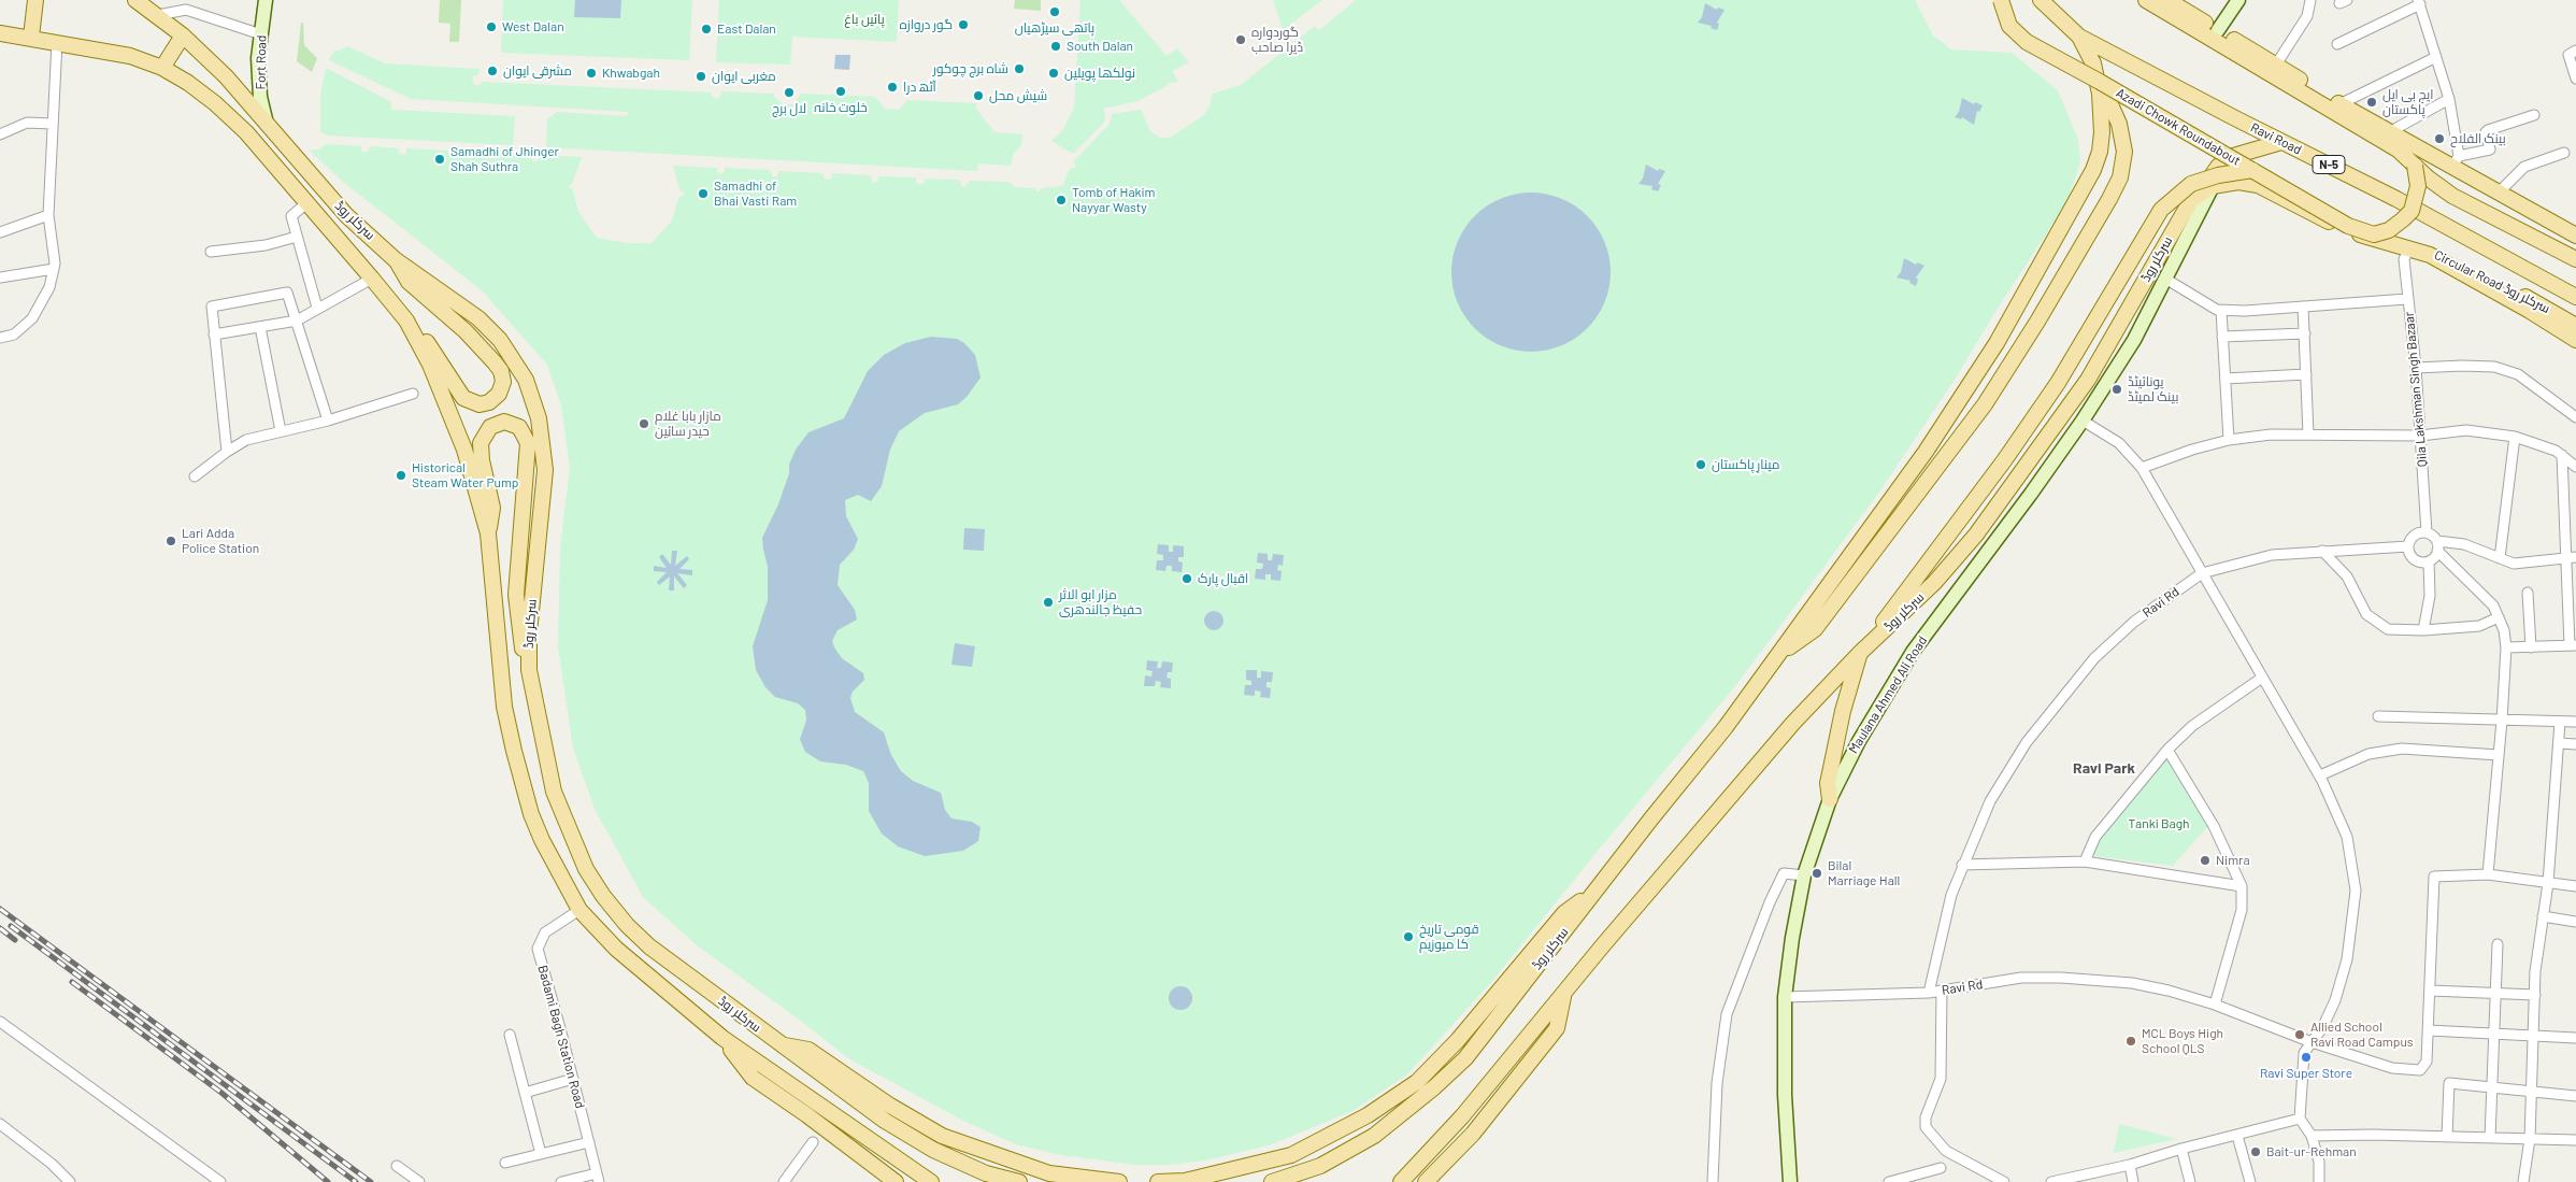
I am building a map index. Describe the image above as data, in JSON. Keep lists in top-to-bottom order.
{
  "streets": {
    "main road": [
      "Azadi Chowk Roundabout",
      "Ravi Road",
      "N-5",
      "سرکلر روڈ",
      "Circular Road سرکلر روڈ"
    ],
    "street": [
      "Fort Road",
      "Qila Lakshman Singh Bazaar",
      "Ravi Rd",
      "Maulana Ahmed Ali Road",
      "Badami Bagh Station Road"
    ]
  },
  "crossings": [
    ["Fort Road", "سرکلر روڈ"],
    ["Azadi Chowk Roundabout", "سرکلر روڈ"],
    ["Azadi Chowk Roundabout", "Circular Road سرکلر روڈ"],
    ["Ravi Road", "سرکلر روڈ"],
    ["سرکلر روڈ", "Qila Lakshman Singh Bazaar"],
    ["سرکلر روڈ", "Maulana Ahmed Ali Road"],
    ["سرکلر روڈ", "Badami Bagh Station Road"],
    ["Qila Lakshman Singh Bazaar", "Ravi Rd"]
  ],
  "districts": ["Ravi Park"],
  "parks": ["پائیں باغ", "Tanki Bagh"],
  "places": [
    "ہاتھی سیڑھیاں",
    "گور دروازہ",
    "West Dalan",
    "East Dalan",
    "گوردوارہ ڈیرا صاحب",
    "South Dalan",
    "شاہ برج چوکور",
    "مشرقی ایوان",
    "Khwabgah",
    "نولکھا پویلین",
    "مغربی ایوان",
    "آٹھ درا",
    "خلوت خانہ",
    "لال برج",
    "شیش محل",
    "ایچ بی ایل پاکستان",
    "بینک الفلاح",
    "Samadhi of Jhinger Shah Suthra",
    "Samadhi of Bhai Vasti Ram",
    "Tomb of Hakim Nayyar Wasty",
    "یونائیٹڈ بینک لمیٹڈ",
    "مازار بابا غلام حیدر سائِین",
    "مینارِ پاکستان",
    "Historical Steam Water Pump",
    "Lari Adda Police Station",
    "اقبال پارک",
    "مزار ابو الاثر حفیظ جالندھری",
    "Nimra",
    "Bilal Marriage Hall",
    "قومی تاریخ کا میوزیم",
    "Allied School Ravi Road Campus",
    "MCL Boys High School QLS",
    "Ravi Super Store",
    "Bait-ur-Rehman"
  ]
}
